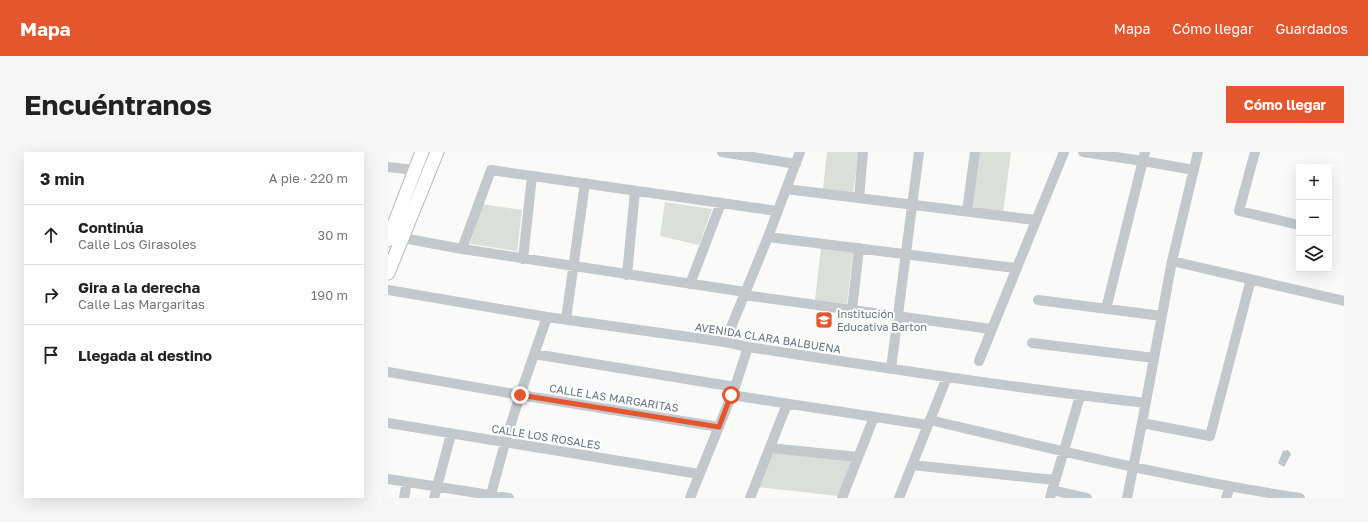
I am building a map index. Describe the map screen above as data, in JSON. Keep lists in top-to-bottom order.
{
  "streets": {
    "street": ["AVENIDA CLARA BALBUENA", "CALLE LAS MARGARITAS", "CALLE LOS ROSALES"]
  },
  "places": {
    "school or university": ["Institución Educativa Barton"]
  },
  "page": {
    "header": "Mapa",
    "nav": ["Mapa", "Cómo llegar", "Guardados"],
    "buttons": "Cómo llegar",
    "title": "Encuéntranos",
    "heading": ["3 min", "A pie · 220 m"],
    "map_buttons": ["+", "−"],
    "list": [
      ["Continúa", "Calle Los Girasoles", "30 m"],
      ["Gira a la derecha", "Calle Las Margaritas", "190 m"],
      "Llegada al destino"
    ]
  }
}
